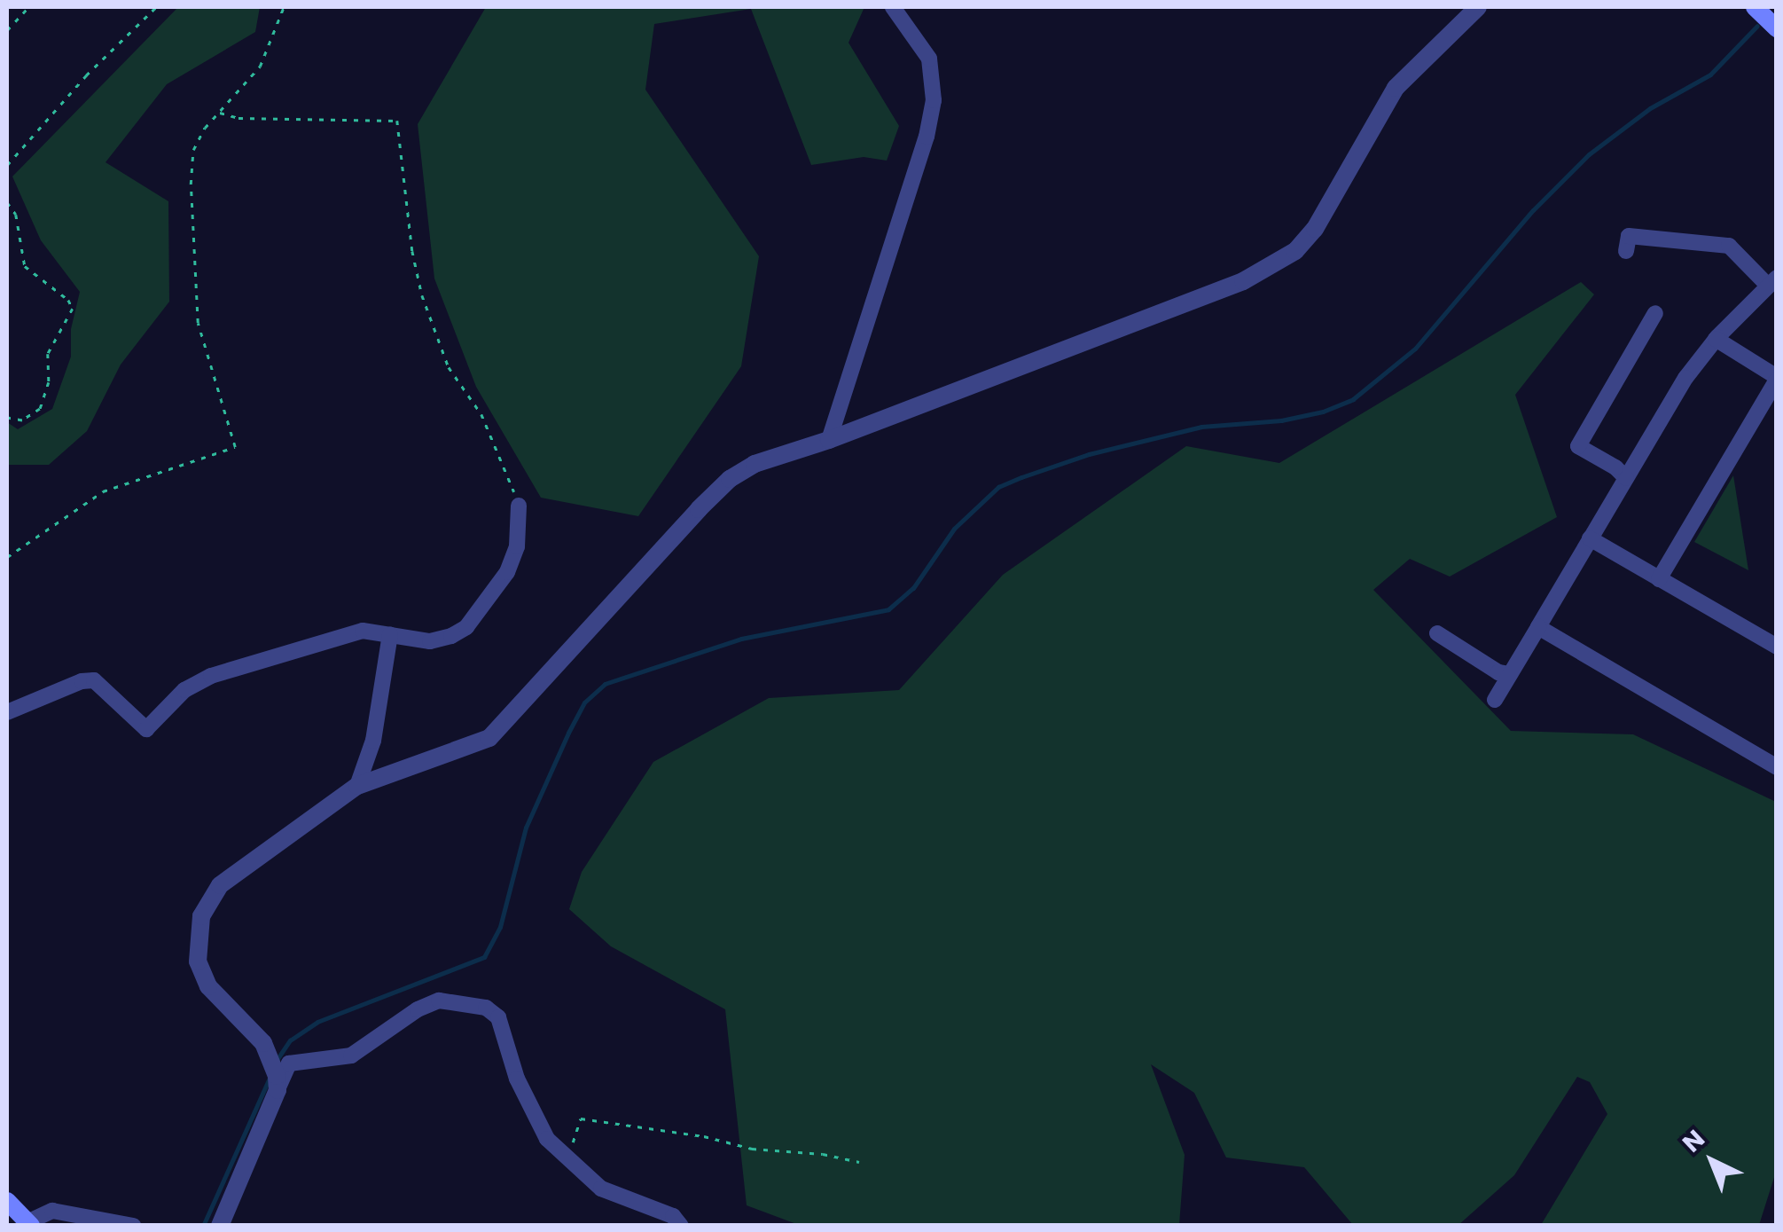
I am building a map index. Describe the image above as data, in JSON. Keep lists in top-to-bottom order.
{
  "north": "top left"
}
